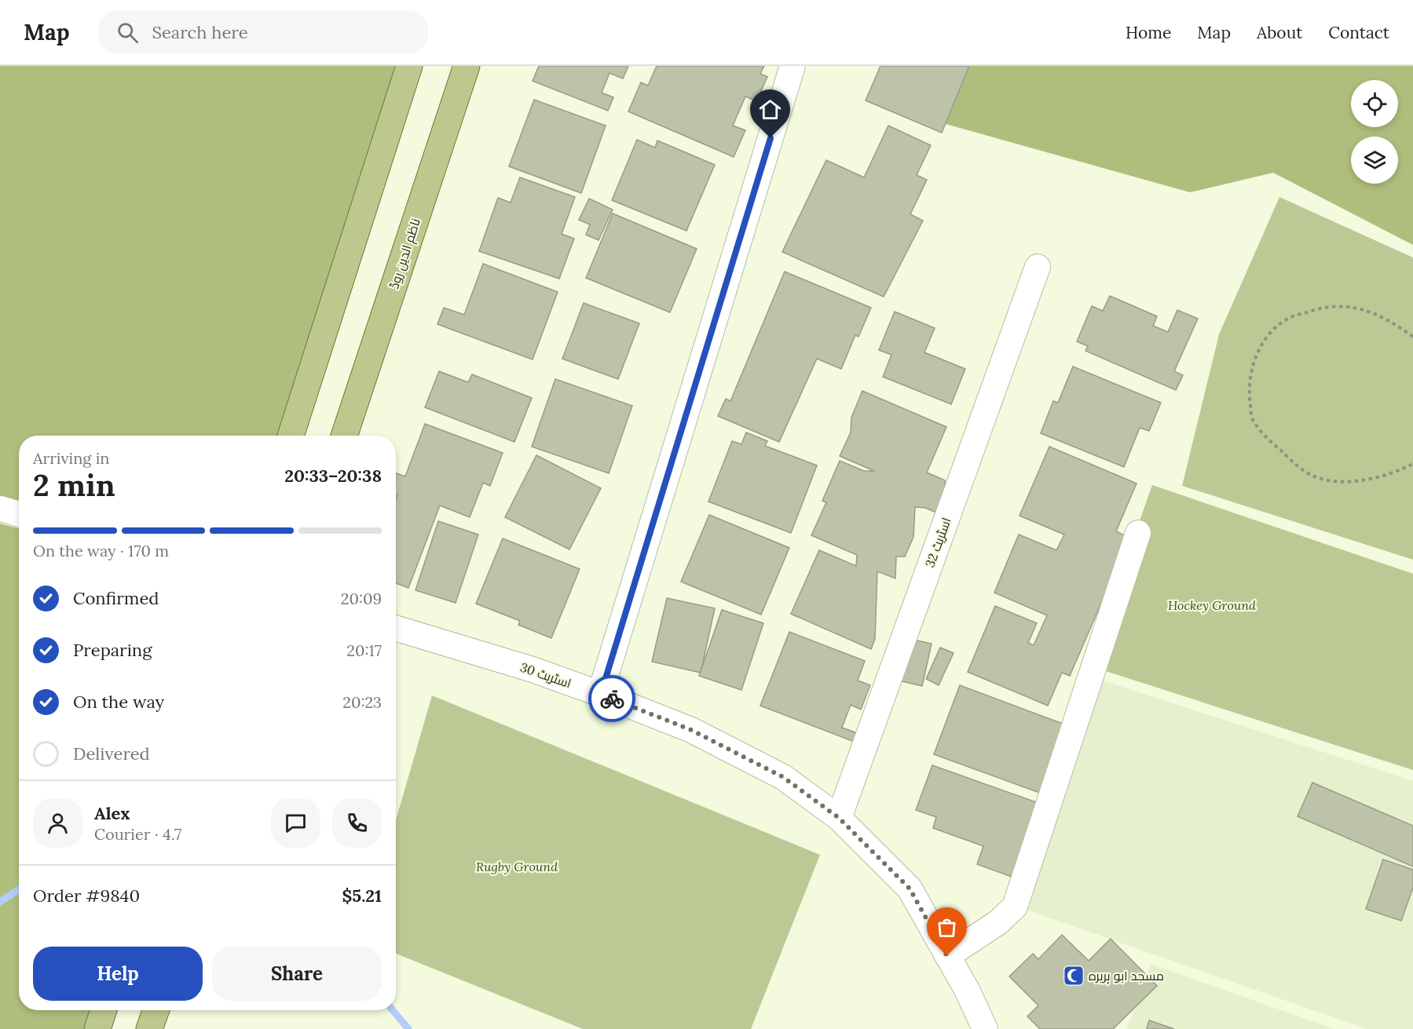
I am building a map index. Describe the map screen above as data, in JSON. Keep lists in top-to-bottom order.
{
  "streets": {
    "main road": ["ناظم الدین روڈ"],
    "street": ["اسٹریٹ 32", "اسٹریٹ 30"]
  },
  "crossings": [
    ["اسٹریٹ 32", "اسٹریٹ 30"]
  ],
  "parks": ["Hockey Ground", "Rugby Ground"],
  "places": {
    "mosque": ["مسجد ابو ہریرہ"]
  },
  "page": {
    "header": "Map",
    "search": "Search here",
    "nav": [
      "Home",
      "Map",
      "About",
      "Contact"
    ],
    "heading": ["2 min", "Arriving in", "20:33–20:38"],
    "panel": [
      "Alex",
      "Courier · 4.7",
      "Order #9840",
      "$5.21"
    ],
    "bar": "On the way · 170 m",
    "list": [
      ["Confirmed", "20:09"],
      ["Preparing", "20:17"],
      ["On the way", "20:23"],
      "Delivered"
    ],
    "buttons": ["Help", "Share"]
  }
}
